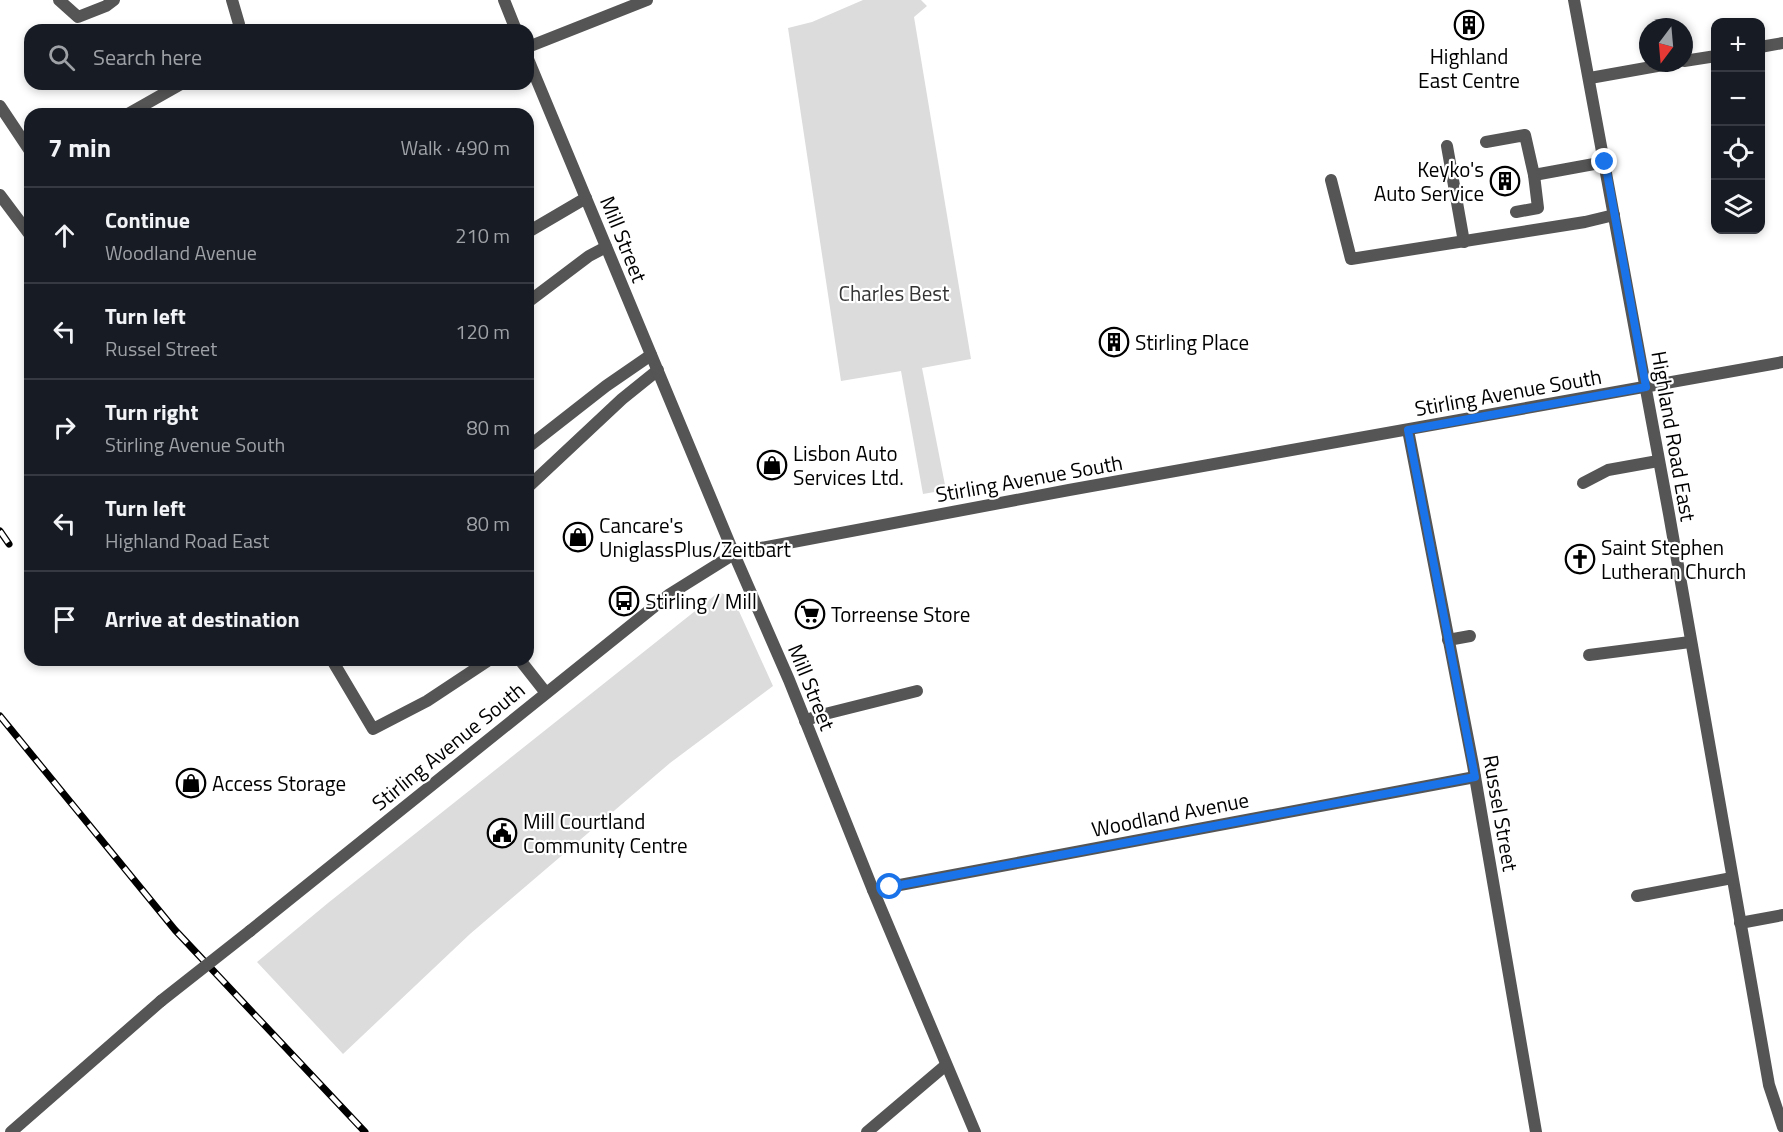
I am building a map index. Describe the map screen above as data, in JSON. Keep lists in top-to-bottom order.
{
  "streets": {
    "street": [
      "Mill Street",
      "Stirling Avenue South",
      "Highland Road East",
      "Russel Street",
      "Woodland Avenue"
    ]
  },
  "crossings": [
    ["Mill Street", "Stirling Avenue South"],
    ["Mill Street", "Woodland Avenue"],
    ["Stirling Avenue South", "Highland Road East"],
    ["Stirling Avenue South", "Russel Street"],
    ["Russel Street", "Woodland Avenue"]
  ],
  "parks": ["Charles Best"],
  "places": {
    "building": ["Highland East Centre", "Keyko's Auto Service", "Stirling Place"],
    "shop": ["Lisbon Auto Services Ltd.", "Cancare's UniglassPlus/Zeitbart", "Access Storage"],
    "church": ["Saint Stephen Lutheran Church"],
    "bus stop": ["Stirling / Mill"],
    "supermarket": ["Torreense Store"],
    "public building": ["Mill Courtland Community Centre"]
  },
  "north": "bottom",
  "page": {
    "map_buttons": ["+", "−"],
    "search": "Search here",
    "heading": ["7 min", "Walk · 490 m"],
    "list": [
      ["Continue", "Woodland Avenue", "210 m"],
      ["Turn left", "Russel Street", "120 m"],
      ["Turn right", "Stirling Avenue South", "80 m"],
      ["Turn left", "Highland Road East", "80 m"],
      "Arrive at destination"
    ]
  }
}
